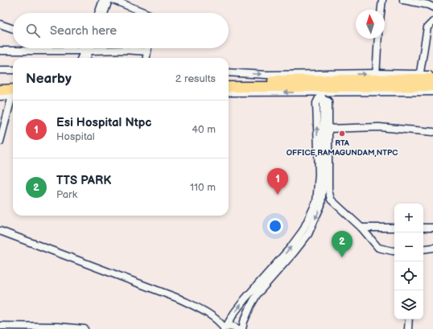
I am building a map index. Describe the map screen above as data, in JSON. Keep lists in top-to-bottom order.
{
  "places": ["RTA OFFICE,RAMAGUNDAM,NTPC"],
  "north": "top",
  "page": {
    "search": "Search here",
    "heading": ["Nearby", "2 results"],
    "list": [
      {
        "mark": "1",
        "name": "Esi Hospital Ntpc",
        "note": "Hospital",
        "value": "40 m"
      },
      {
        "mark": "2",
        "name": "TTS PARK",
        "note": "Park",
        "value": "110 m"
      }
    ],
    "pins": ["1", "2"],
    "map_buttons": ["+", "−"]
  }
}
